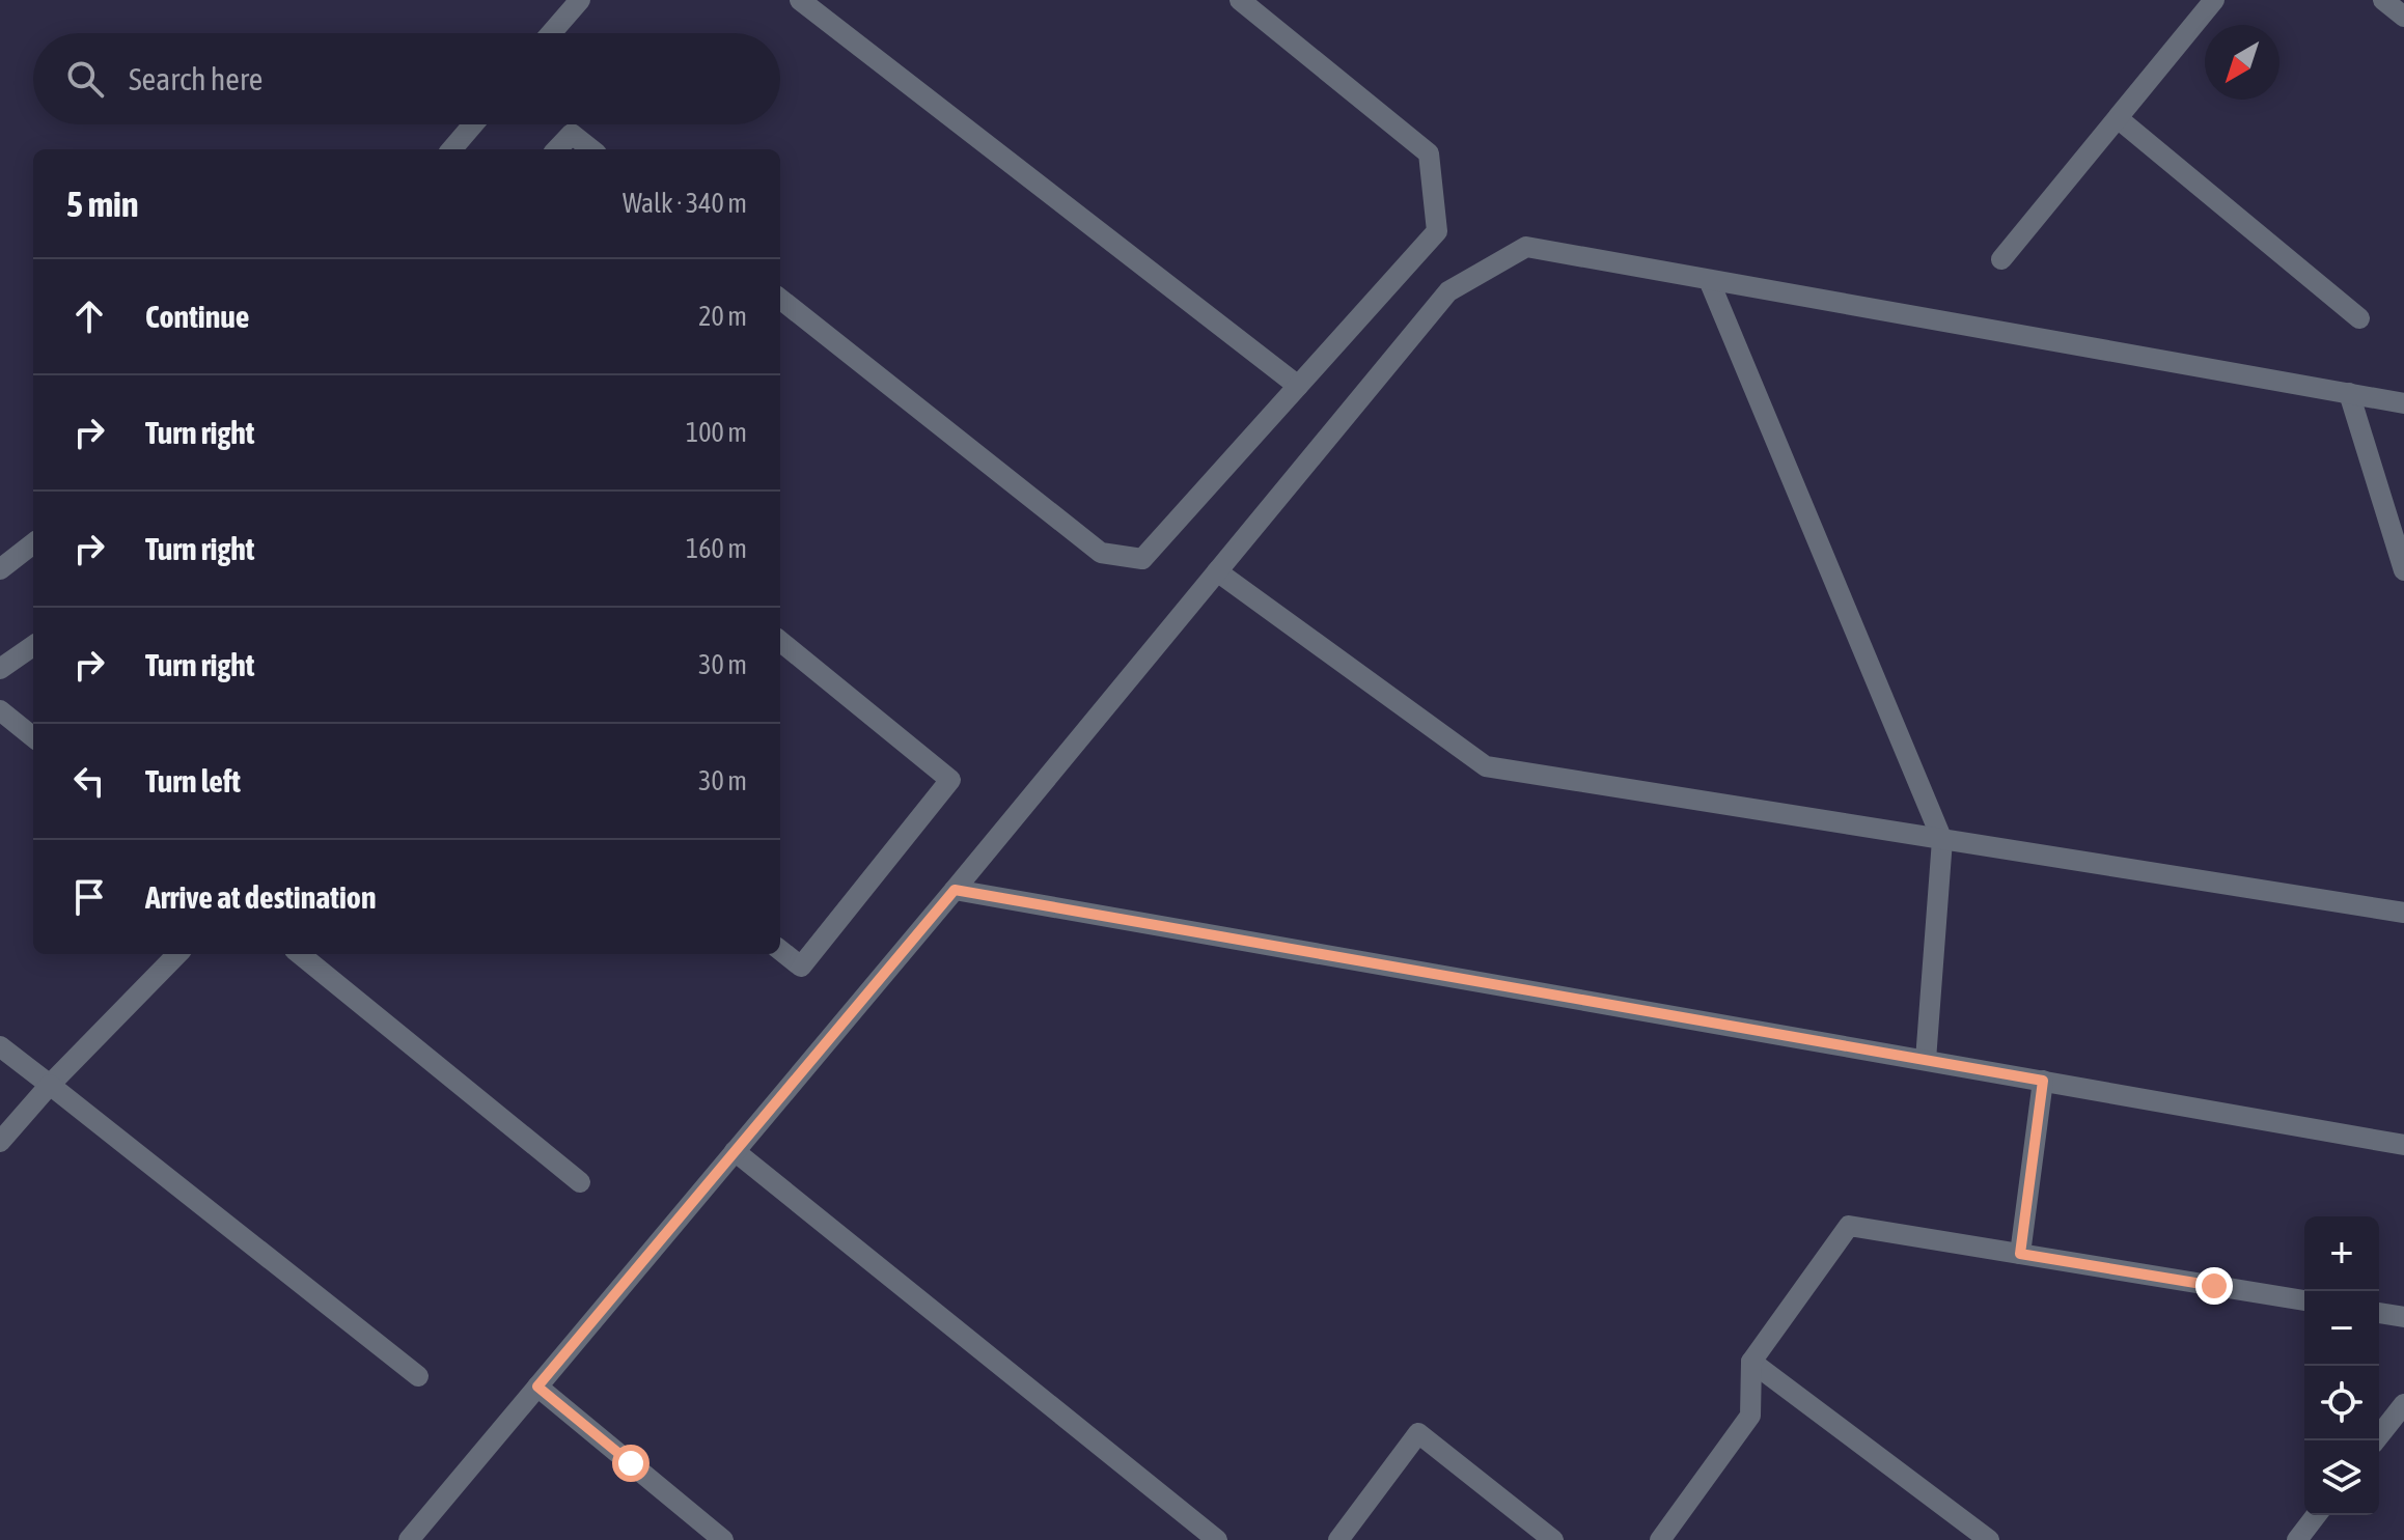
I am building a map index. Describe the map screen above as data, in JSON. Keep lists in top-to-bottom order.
{
  "north": "bottom left",
  "page": {
    "search": "Search here",
    "heading": ["5 min", "Walk · 340 m"],
    "list": [
      ["Continue", "20 m"],
      ["Turn right", "100 m"],
      ["Turn right", "160 m"],
      ["Turn right", "30 m"],
      ["Turn left", "30 m"],
      "Arrive at destination"
    ],
    "map_buttons": ["+", "−"]
  }
}
